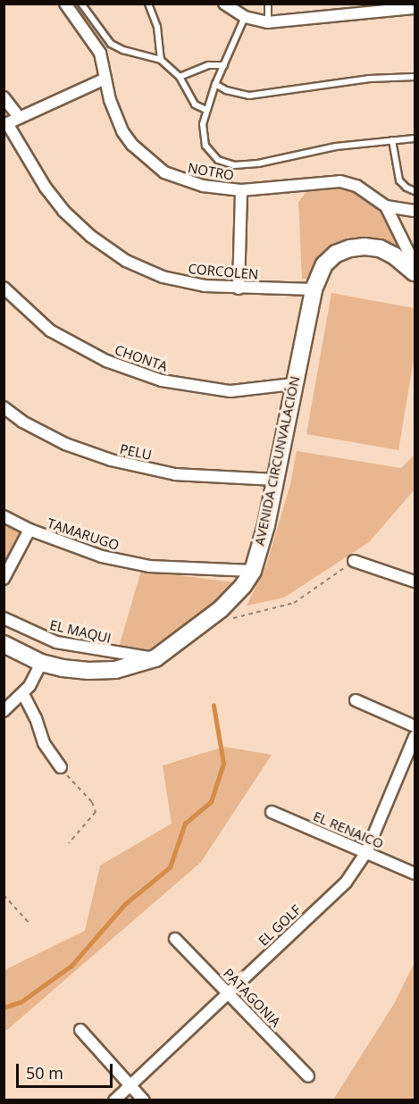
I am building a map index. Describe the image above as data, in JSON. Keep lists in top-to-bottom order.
{
  "streets": {
    "street": [
      "NOTRO",
      "CORCOLEN",
      "CHONTA",
      "PELU",
      "AVENIDA CIRCUNVALACIÓN",
      "TAMARUGO",
      "EL MAQUI",
      "EL RENAICO",
      "EL GOLF",
      "PATAGONIA"
    ]
  },
  "crossings": [
    ["CORCOLEN", "AVENIDA CIRCUNVALACIÓN"],
    ["CHONTA", "AVENIDA CIRCUNVALACIÓN"],
    ["PELU", "AVENIDA CIRCUNVALACIÓN"],
    ["AVENIDA CIRCUNVALACIÓN", "TAMARUGO"],
    ["AVENIDA CIRCUNVALACIÓN", "EL MAQUI"],
    ["EL RENAICO", "EL GOLF"],
    ["EL GOLF", "PATAGONIA"]
  ],
  "scale_bar": "50 m"
}
